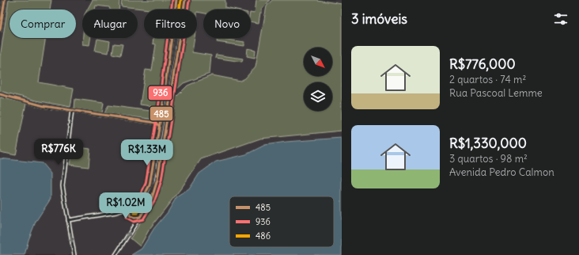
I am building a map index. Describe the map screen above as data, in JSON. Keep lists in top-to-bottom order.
{
  "lines": ["transit line 485", "transit line 936", "transit line 486"],
  "legend": ["485", "936", "486"],
  "north": "bottom right",
  "page": {
    "heading": "3 imóveis",
    "chip": [
      "Comprar",
      "Alugar",
      "Filtros",
      "Novo"
    ],
    "list": [
      {
        "name": "R$776,000",
        "note": "2 quartos · 74 m² · Rua Pascoal Lemme"
      },
      {
        "name": "R$1,330,000",
        "note": "3 quartos · 98 m² · Avenida Pedro Calmon"
      }
    ],
    "price": ["R$776K", "R$1.33M", "R$1.02M"]
  }
}
